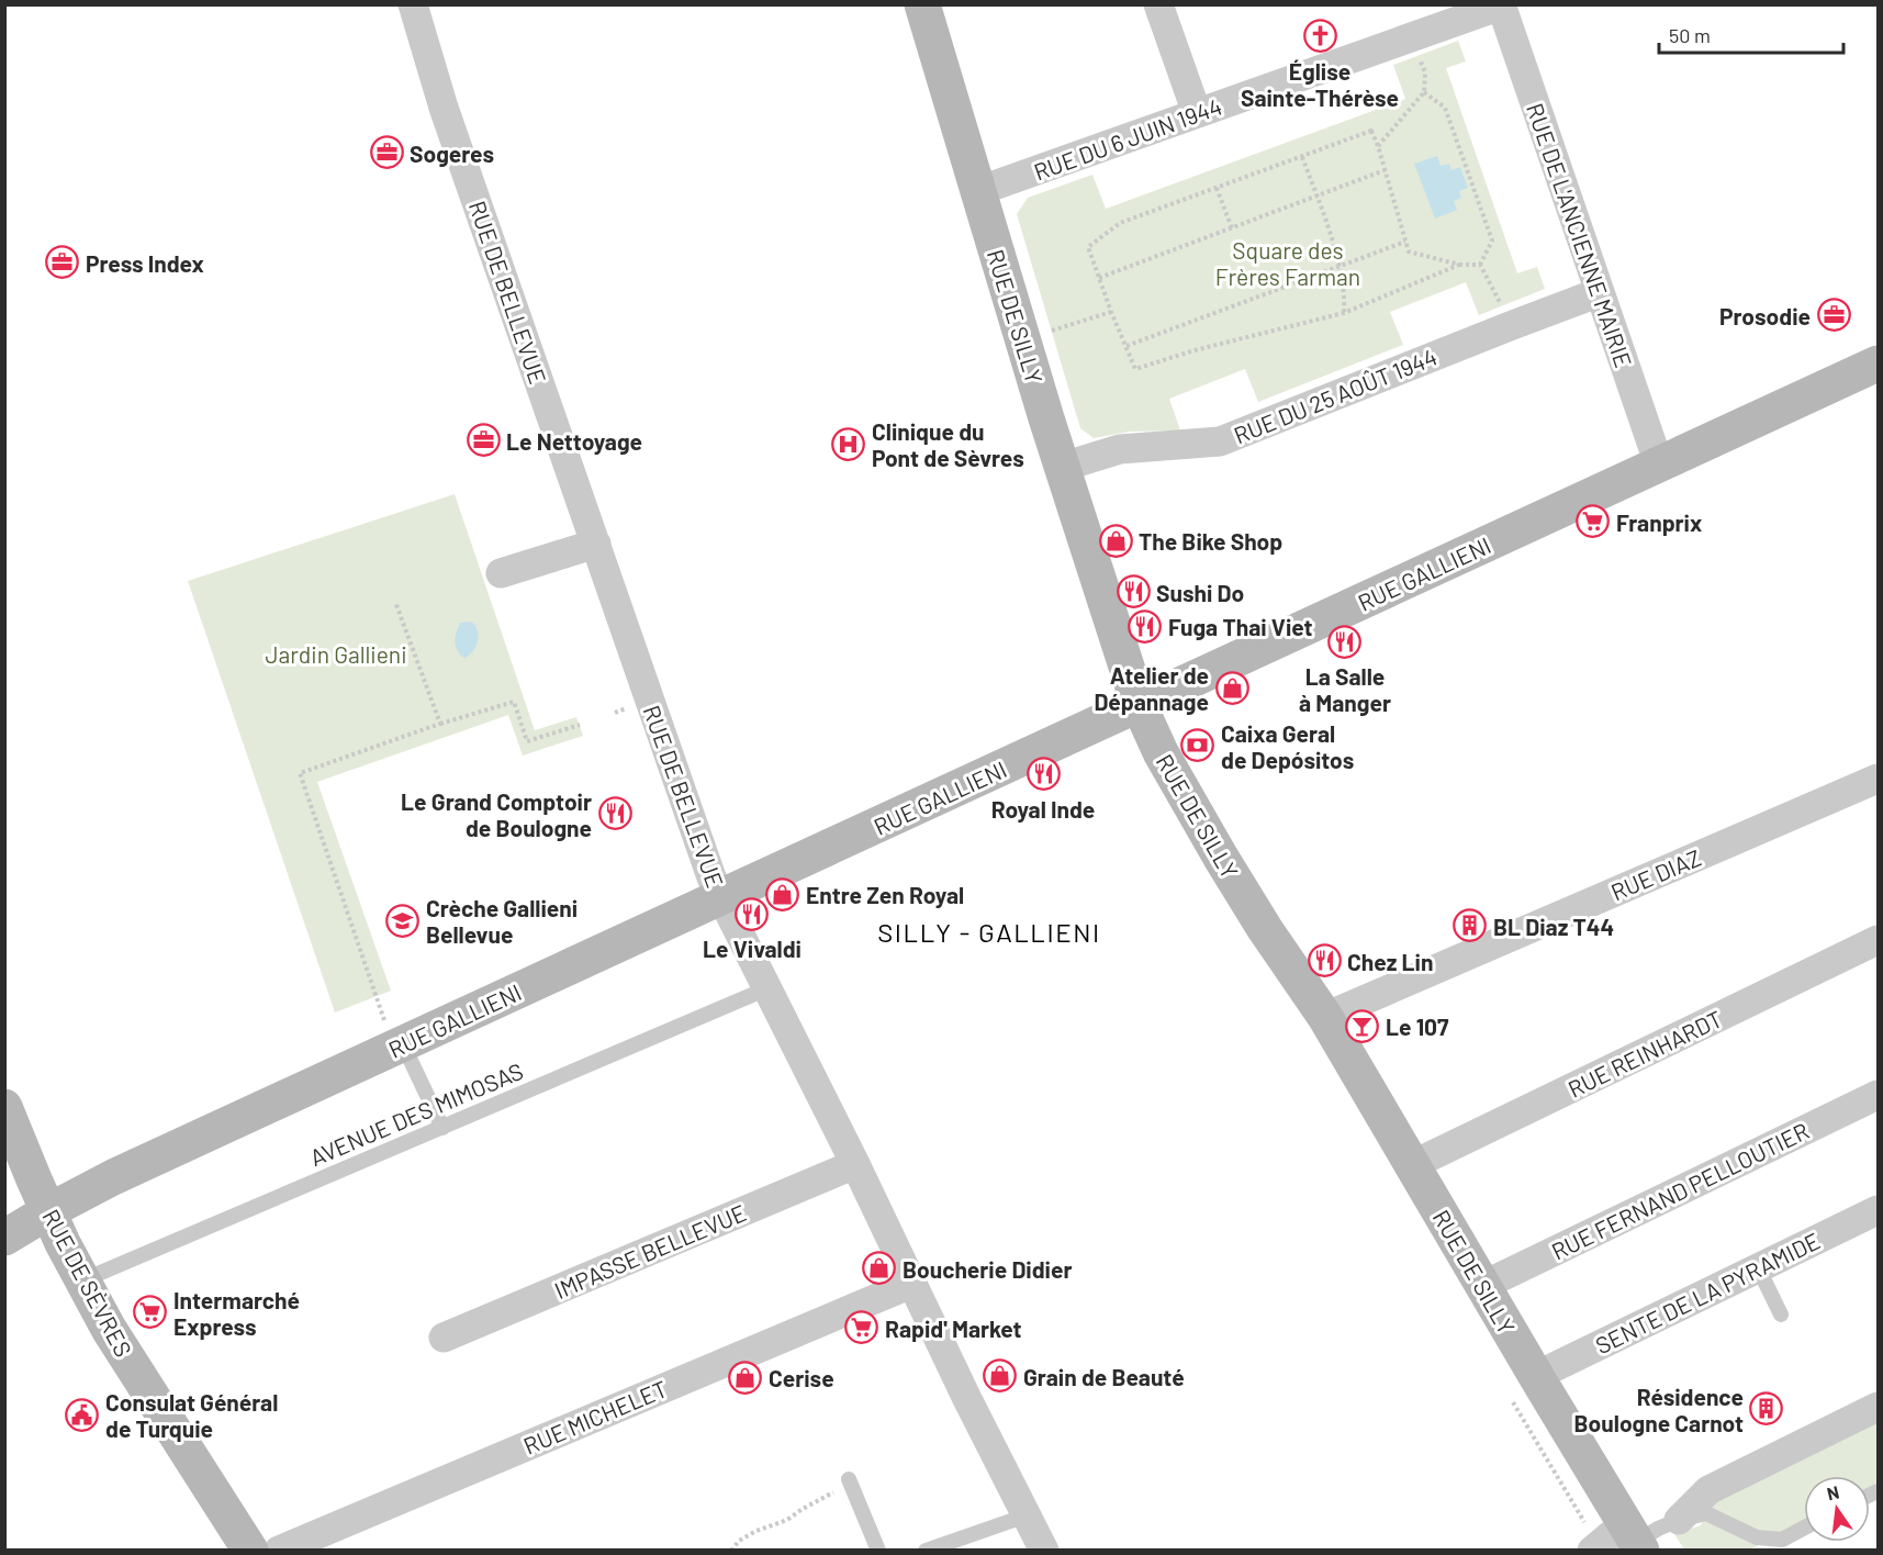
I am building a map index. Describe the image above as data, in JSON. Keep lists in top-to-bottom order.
{
  "streets": {
    "street": [
      "RUE DU 6 JUIN 1944",
      "RUE DE L'ANCIENNE MAIRIE",
      "RUE DE BELLEVUE",
      "RUE DE SILLY",
      "RUE DU 25 AOÛT 1944",
      "RUE GALLIENI",
      "RUE DIAZ",
      "RUE REINHARDT",
      "RUE FERNAND PELLOUTIER",
      "IMPASSE BELLEVUE",
      "RUE DE SÈVRES",
      "SENTE DE LA PYRAMIDE",
      "RUE MICHELET"
    ],
    "lane": ["AVENUE DES MIMOSAS"]
  },
  "crossings": [
    ["RUE DU 6 JUIN 1944", "RUE DE L'ANCIENNE MAIRIE"],
    ["RUE DU 6 JUIN 1944", "RUE DE SILLY"],
    ["RUE DE L'ANCIENNE MAIRIE", "RUE DU 25 AOÛT 1944"],
    ["RUE DE L'ANCIENNE MAIRIE", "RUE GALLIENI"],
    ["RUE DE BELLEVUE", "RUE GALLIENI"],
    ["RUE DE BELLEVUE", "AVENUE DES MIMOSAS"],
    ["RUE DE BELLEVUE", "IMPASSE BELLEVUE"],
    ["RUE DE BELLEVUE", "RUE MICHELET"],
    ["RUE DE SILLY", "RUE DU 25 AOÛT 1944"],
    ["RUE DE SILLY", "RUE GALLIENI"],
    ["RUE DE SILLY", "RUE DIAZ"],
    ["RUE DE SILLY", "RUE REINHARDT"],
    ["RUE DE SILLY", "RUE FERNAND PELLOUTIER"],
    ["RUE DE SILLY", "SENTE DE LA PYRAMIDE"],
    ["RUE GALLIENI", "RUE DE SÈVRES"],
    ["AVENUE DES MIMOSAS", "RUE DE SÈVRES"]
  ],
  "districts": ["SILLY - GALLIENI"],
  "parks": ["Square des Frères Farman", "Jardin Gallieni"],
  "places": {
    "church": ["Église Sainte-Thérèse"],
    "office": [
      "Sogeres",
      "Press Index",
      "Prosodie",
      "Le Nettoyage"
    ],
    "hospital": ["Clinique du Pont de Sèvres"],
    "supermarket": ["Franprix", "Intermarché Express", "Rapid' Market"],
    "shop": [
      "The Bike Shop",
      "Atelier de Dépannage",
      "Entre Zen Royal",
      "Boucherie Didier",
      "Grain de Beauté",
      "Cerise"
    ],
    "restaurant": [
      "Sushi Do",
      "Fuga Thai Viet",
      "La Salle à Manger",
      "Royal Inde",
      "Le Grand Comptoir de Boulogne",
      "Le Vivaldi",
      "Chez Lin"
    ],
    "bank": ["Caixa Geral de Depósitos"],
    "school or university": ["Crèche Gallieni Bellevue"],
    "building": ["BL Diaz T44", "Résidence Boulogne Carnot"],
    "bar": ["Le 107"],
    "public building": ["Consulat Général de Turquie"]
  },
  "scale_bar": "50 m",
  "north": "top"
}
